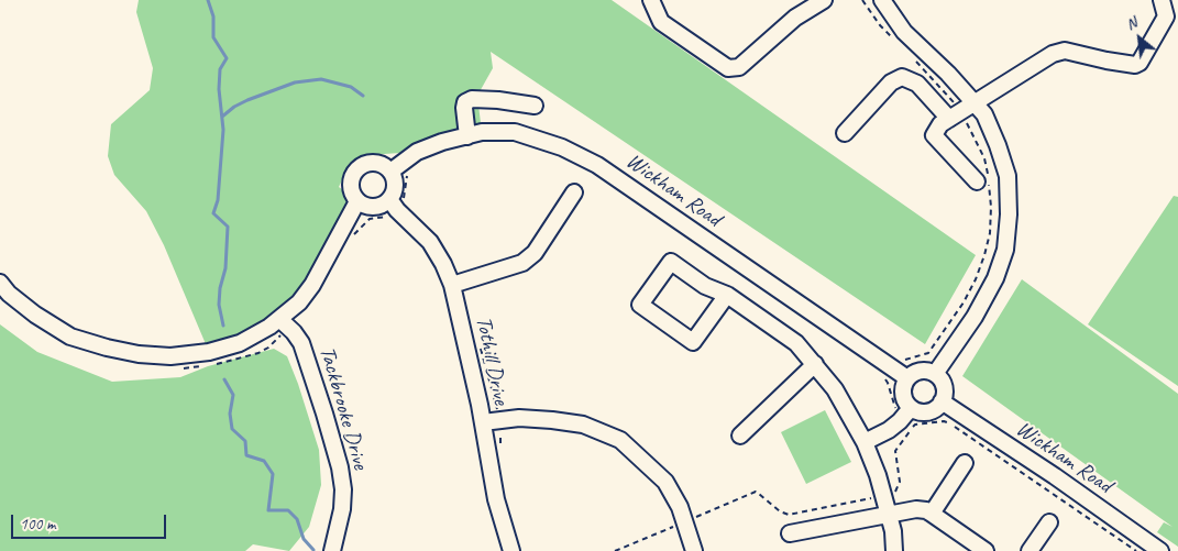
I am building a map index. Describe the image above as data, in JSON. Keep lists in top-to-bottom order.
{
  "streets": {
    "street": ["Wickham Road", "Tothill Drive", "Tackbrooke Drive"]
  },
  "crossings": [
    ["Wickham Road", "Tothill Drive"]
  ],
  "scale_bar": "100 m",
  "north": "top left"
}
